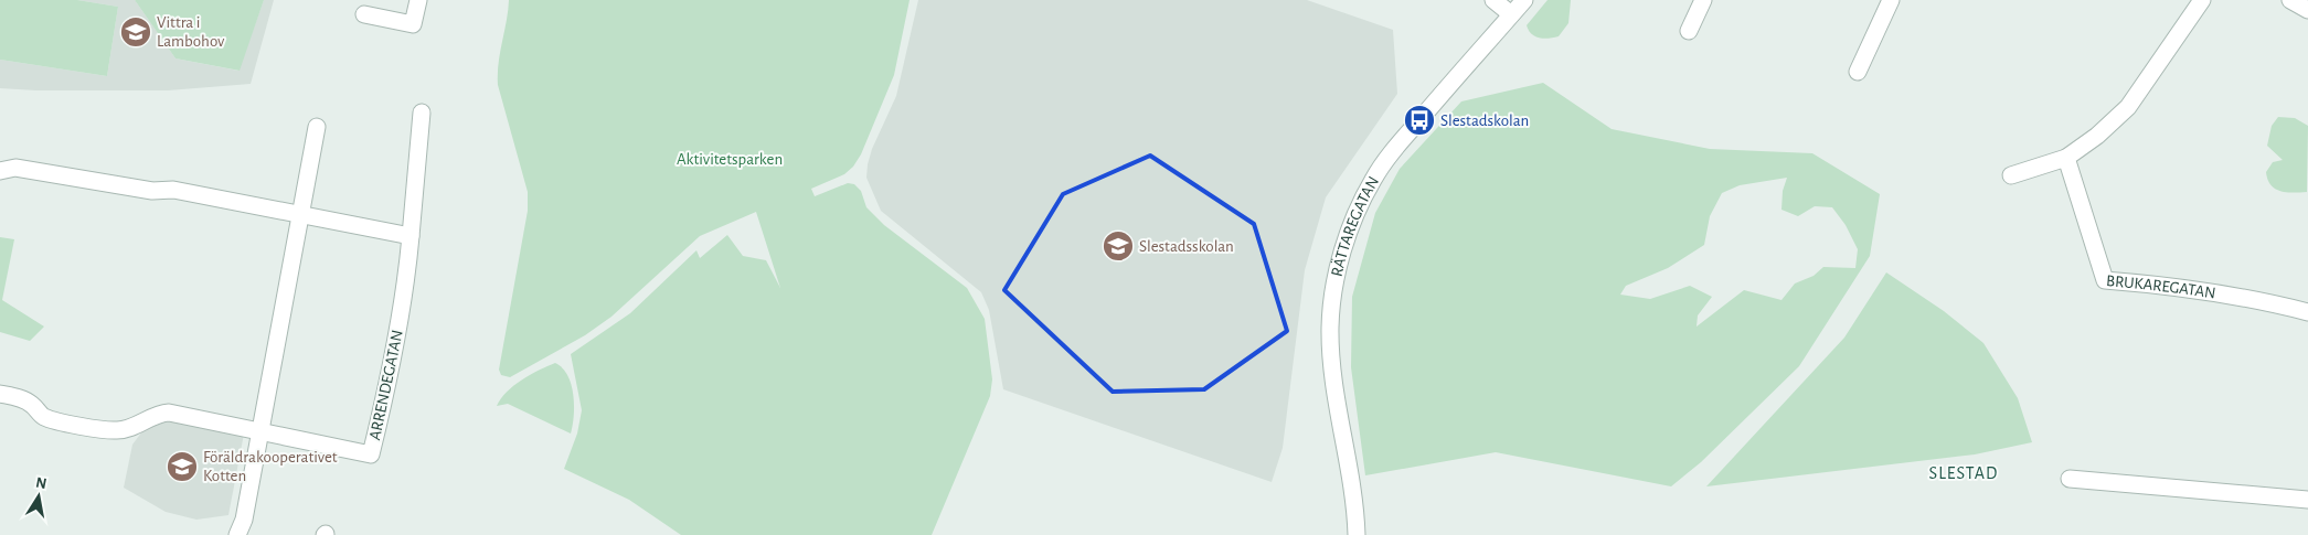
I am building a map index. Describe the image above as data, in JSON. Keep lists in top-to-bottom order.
{
  "streets": {
    "street": ["RÄTTAREGATAN", "BRUKAREGATAN", "ARRENDEGATAN"]
  },
  "districts": ["SLESTAD"],
  "parks": ["Aktivitetsparken"],
  "places": {
    "school or university": ["Vittra i Lambohov", "Slestadsskolan", "Föräldrakooperativet Kotten"],
    "bus stop": ["Slestadskolan"]
  },
  "north": "top"
}
